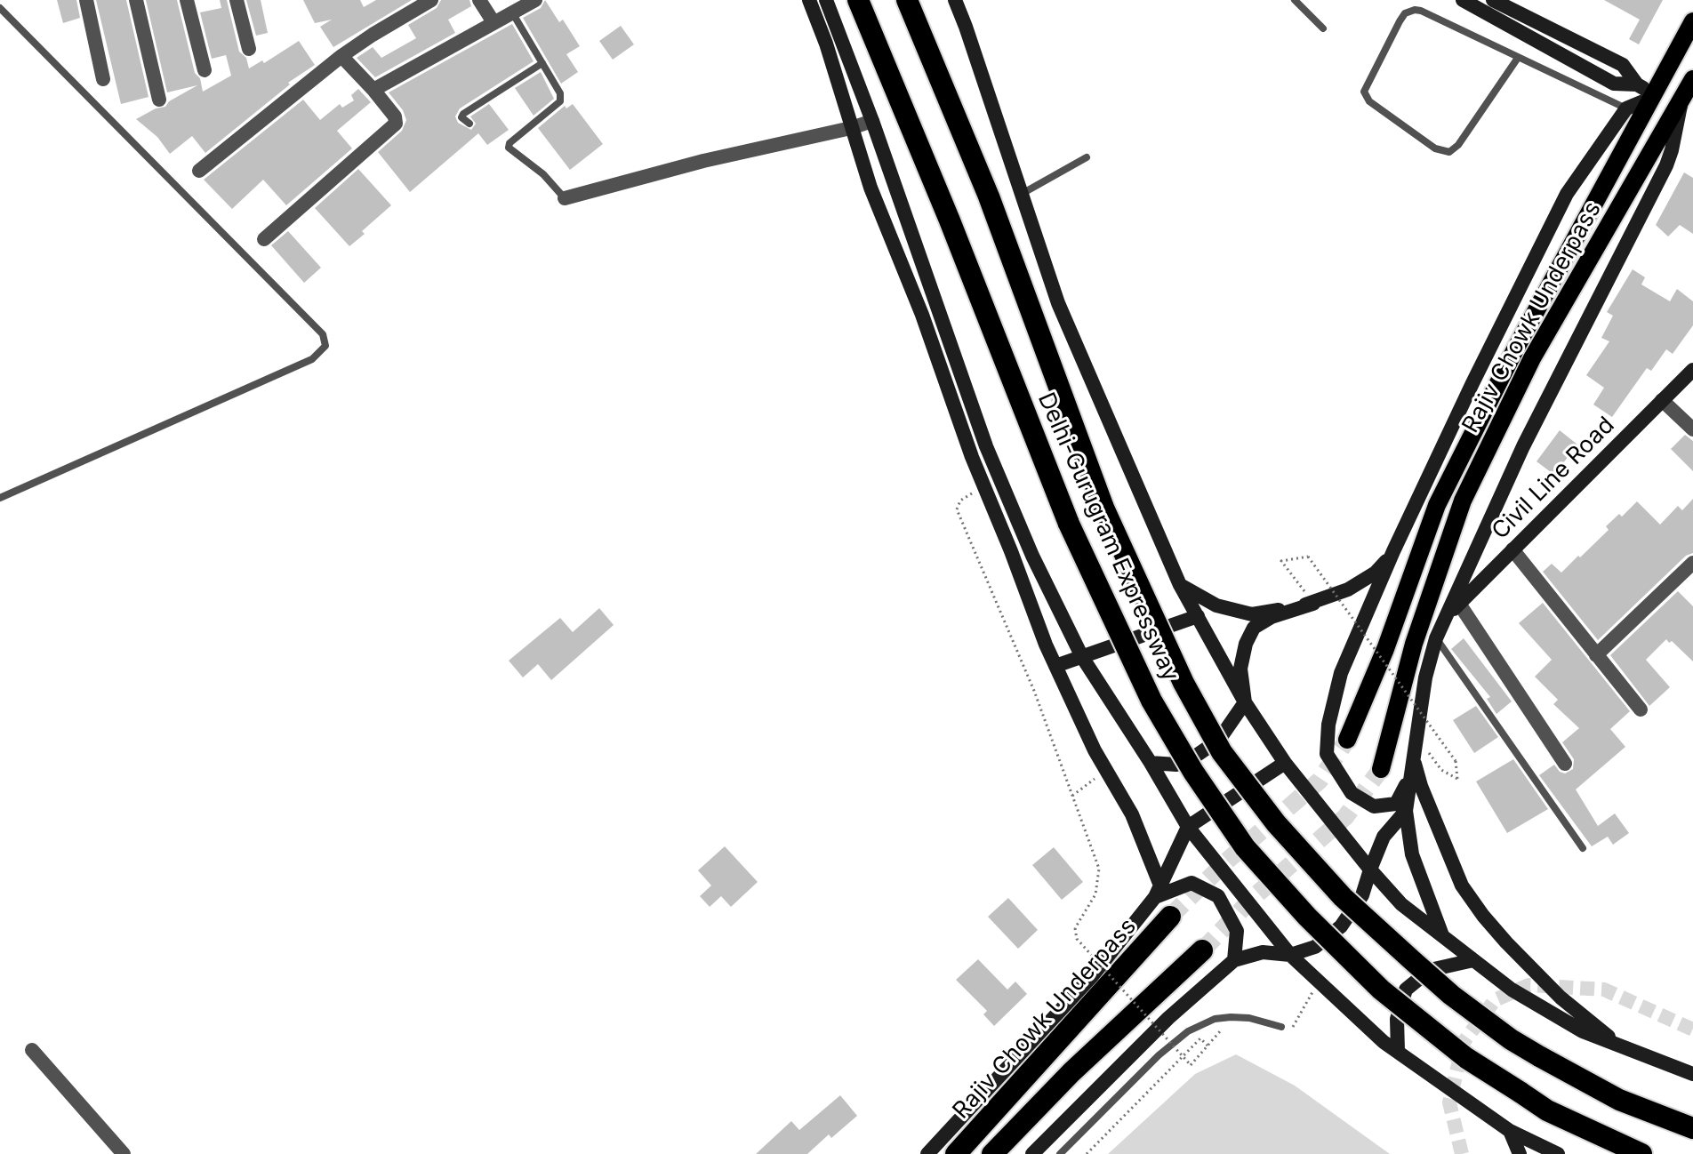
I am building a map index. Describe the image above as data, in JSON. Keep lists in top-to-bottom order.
{
  "streets": {
    "highway": ["Rajiv Chowk Underpass", "Delhi-Gurugram Expressway"],
    "main road": ["Civil Line Road"]
  }
}
